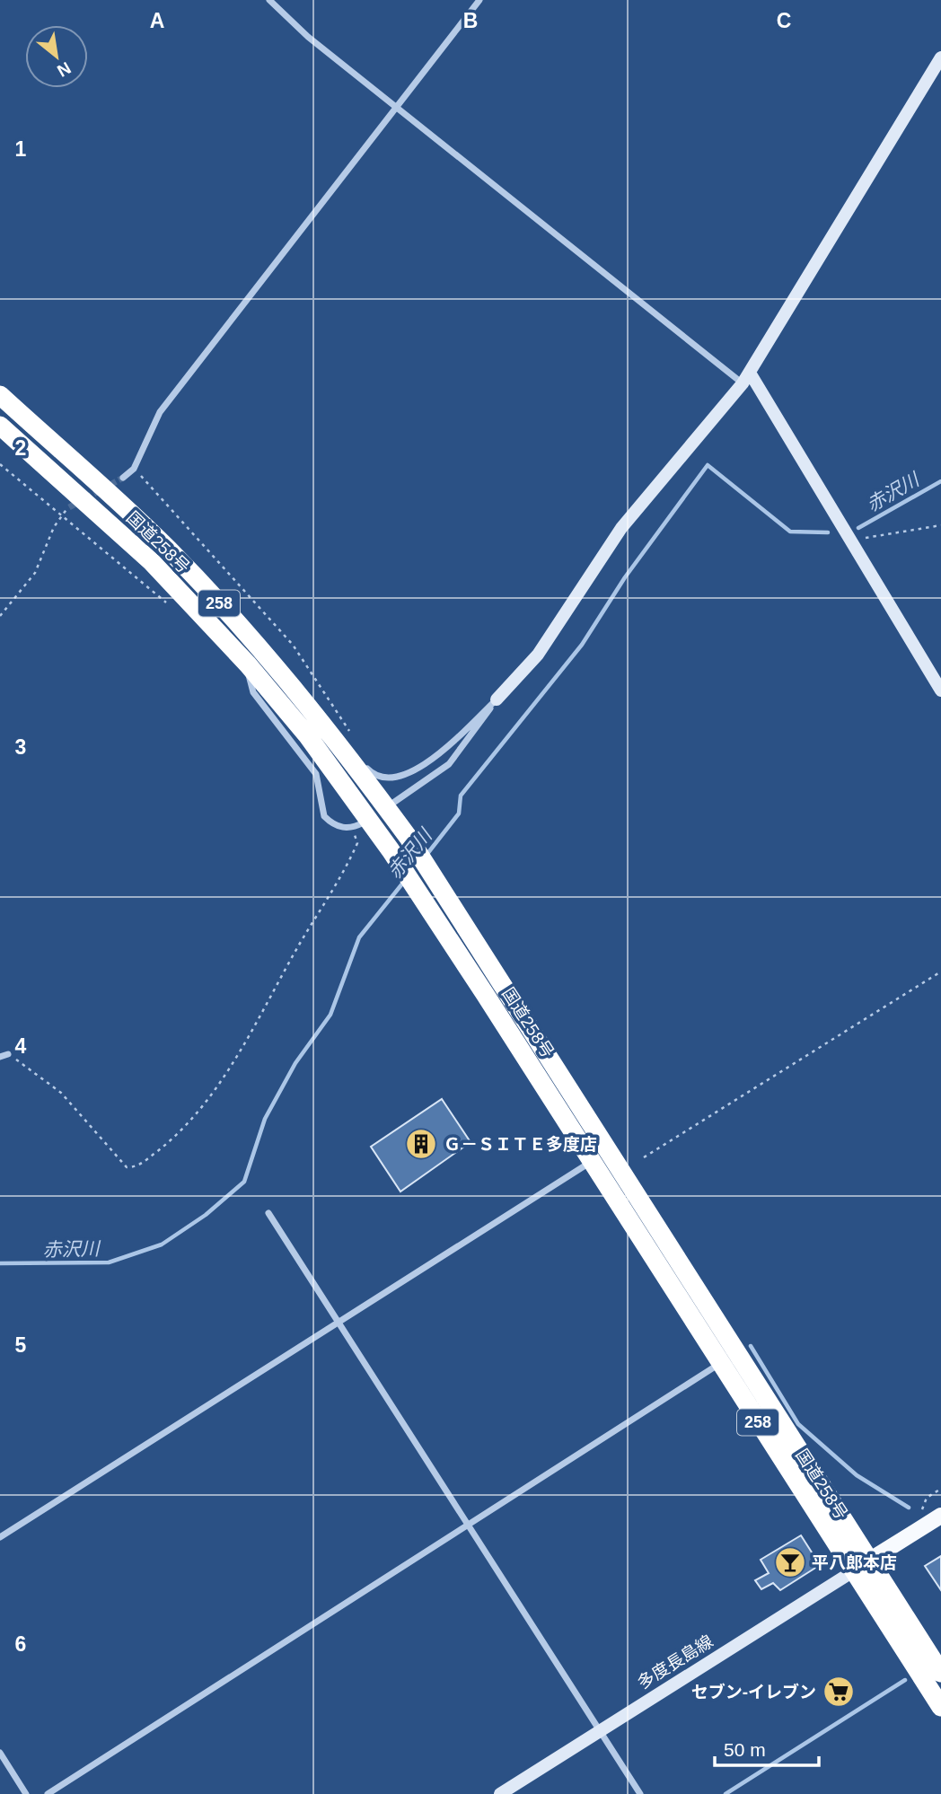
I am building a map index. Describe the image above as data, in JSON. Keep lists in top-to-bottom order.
{
  "streets": {
    "highway": ["国道258号", "258"],
    "street": ["多度長島線"]
  },
  "crossings": [
    ["国道258号", "多度長島線"]
  ],
  "water": ["赤沢川"],
  "places": {
    "building": ["Ｇ－ＳＩＴＥ多度店"],
    "bar": ["平八郎本店"],
    "supermarket": ["セブン-イレブン"]
  },
  "scale_bar": "50 m",
  "north": "bottom right",
  "grid": {
    "columns": ["A", "B", "C"],
    "rows": [
      "1",
      "2",
      "3",
      "4",
      "5",
      "6"
    ]
  }
}
